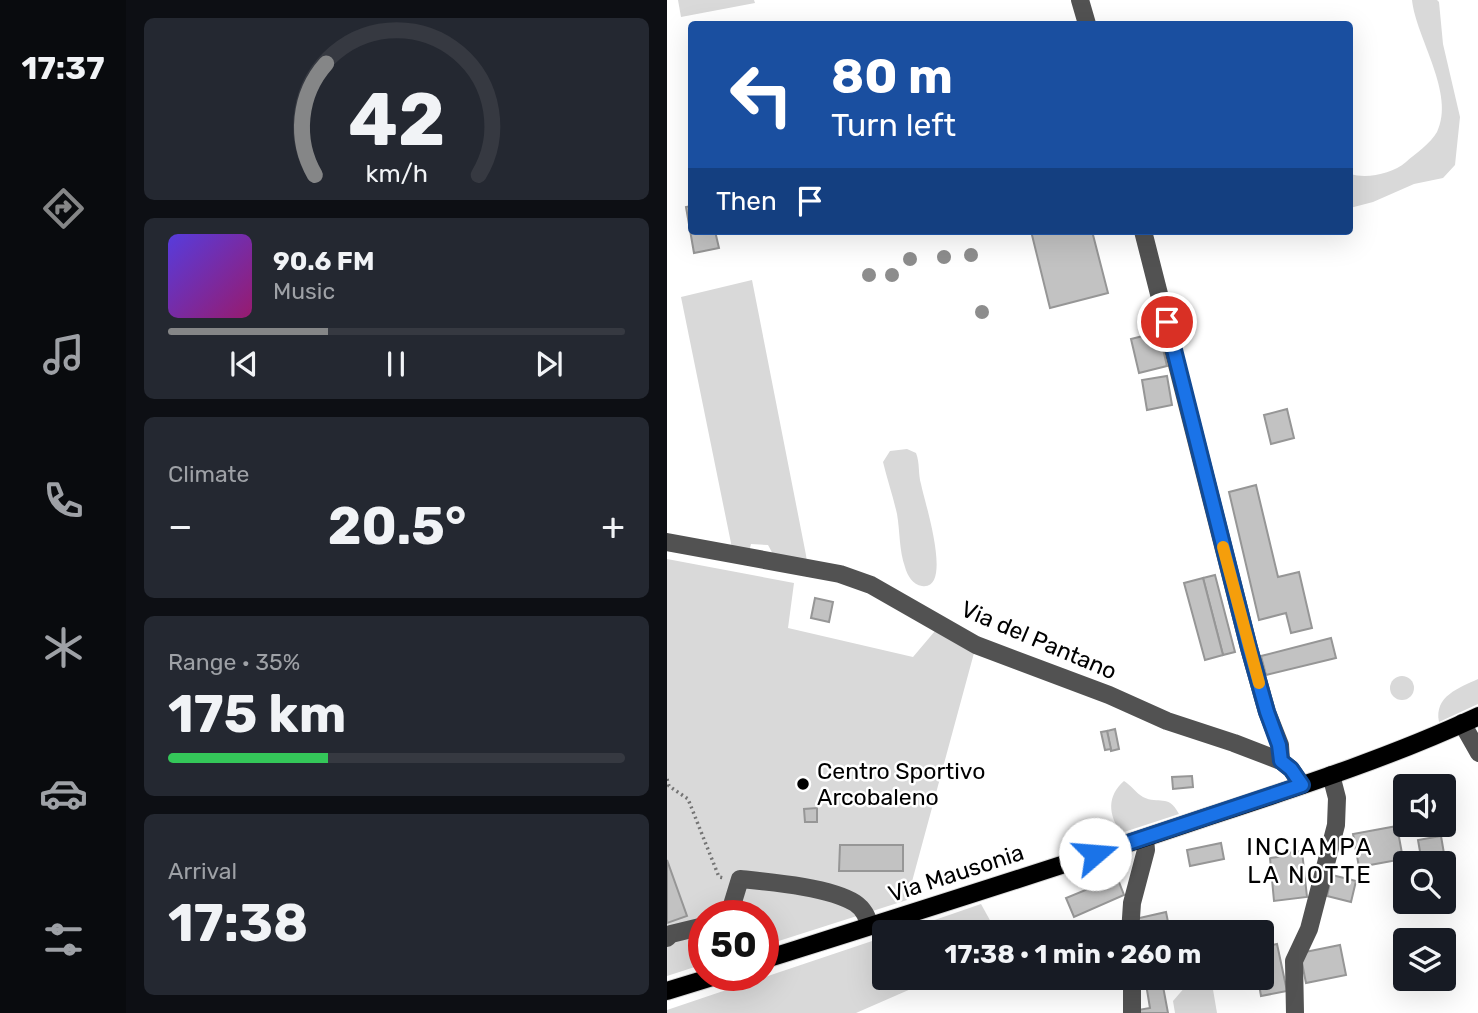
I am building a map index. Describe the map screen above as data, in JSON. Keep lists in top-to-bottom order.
{
  "streets": {
    "main road": ["Via Mausonia"],
    "street": ["Via del Pantano"]
  },
  "crossings": [
    ["Via del Pantano", "Via Mausonia"]
  ],
  "districts": ["INCIAMPA LA NOTTE"],
  "places": ["Centro Sportivo Arcobaleno"],
  "page": {
    "tabs": "17:37",
    "turn": ["80 m", "Turn left"],
    "then": "Then",
    "song": ["90.6 FM", "Music"],
    "tile": [
      "Climate",
      ["Range · 35%", "175 km"],
      ["Arrival", "17:38"]
    ],
    "heat": ["−", "20.5°", "+"],
    "limit": "50",
    "trip": "17:38 · 1 min · 260 m",
    "gauge": ["42", "km/h"]
  }
}
